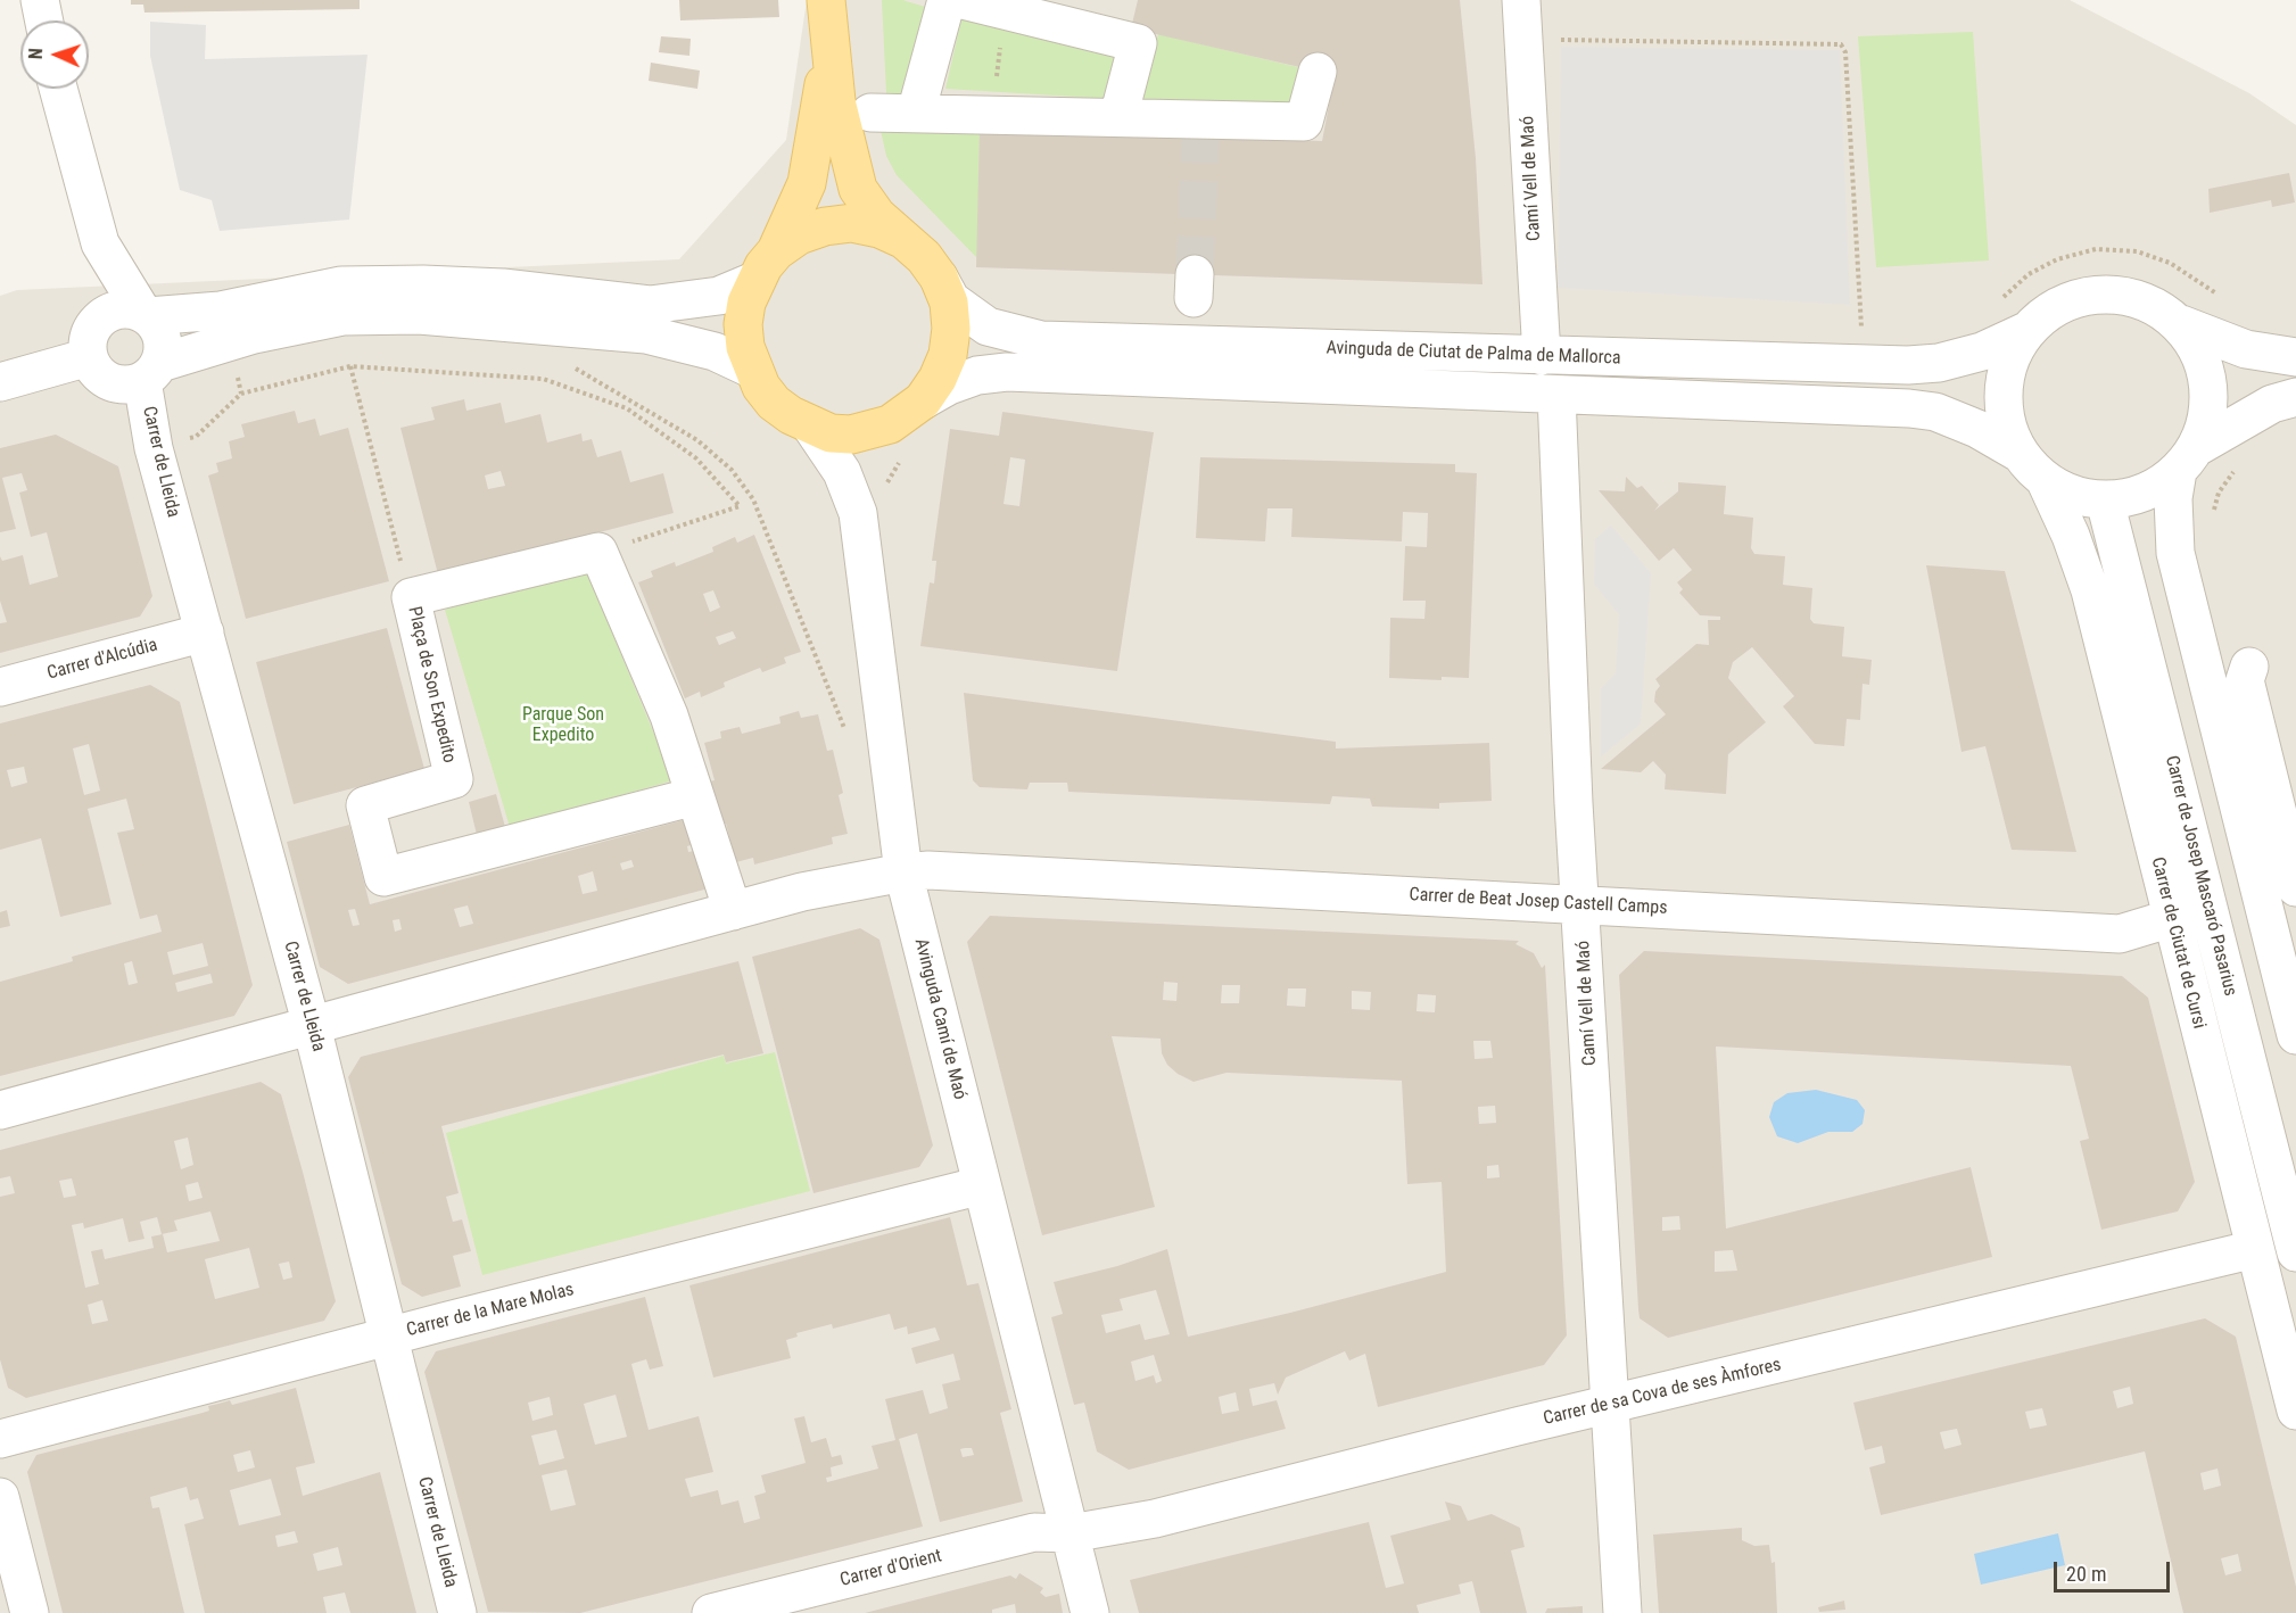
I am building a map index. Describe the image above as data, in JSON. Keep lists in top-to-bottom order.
{
  "streets": {
    "street": [
      "Camí Vell de Maó",
      "Avinguda de Ciutat de Palma de Mallorca",
      "Carrer de Lleida",
      "Carrer d'Alcúdia",
      "Plaça de Son Expedito",
      "Carrer de Josep Mascaró Pasarius",
      "Carrer de Beat Josep Castell Camps",
      "Carrer de Ciutat de Cursi",
      "Avinguda Camí de Maó",
      "Carrer de la Mare Molas",
      "Carrer de sa Cova de ses Àmfores",
      "Carrer d'Orient"
    ]
  },
  "crossings": [
    ["Camí Vell de Maó", "Avinguda de Ciutat de Palma de Mallorca"],
    ["Camí Vell de Maó", "Carrer de Beat Josep Castell Camps"],
    ["Camí Vell de Maó", "Carrer de sa Cova de ses Àmfores"],
    ["Avinguda de Ciutat de Palma de Mallorca", "Carrer de Josep Mascaró Pasarius"],
    ["Avinguda de Ciutat de Palma de Mallorca", "Carrer de Ciutat de Cursi"],
    ["Avinguda de Ciutat de Palma de Mallorca", "Avinguda Camí de Maó"],
    ["Carrer de Lleida", "Carrer d'Alcúdia"],
    ["Carrer de Lleida", "Carrer de Beat Josep Castell Camps"],
    ["Carrer de Lleida", "Carrer de la Mare Molas"],
    ["Carrer de Josep Mascaró Pasarius", "Carrer de Ciutat de Cursi"],
    ["Carrer de Beat Josep Castell Camps", "Carrer de Ciutat de Cursi"],
    ["Carrer de Beat Josep Castell Camps", "Avinguda Camí de Maó"],
    ["Carrer de Ciutat de Cursi", "Carrer de sa Cova de ses Àmfores"],
    ["Avinguda Camí de Maó", "Carrer de la Mare Molas"],
    ["Avinguda Camí de Maó", "Carrer de sa Cova de ses Àmfores"],
    ["Avinguda Camí de Maó", "Carrer d'Orient"],
    ["Carrer de sa Cova de ses Àmfores", "Carrer d'Orient"]
  ],
  "parks": ["Parque Son Expedito"],
  "scale_bar": "20 m",
  "north": "left"
}
